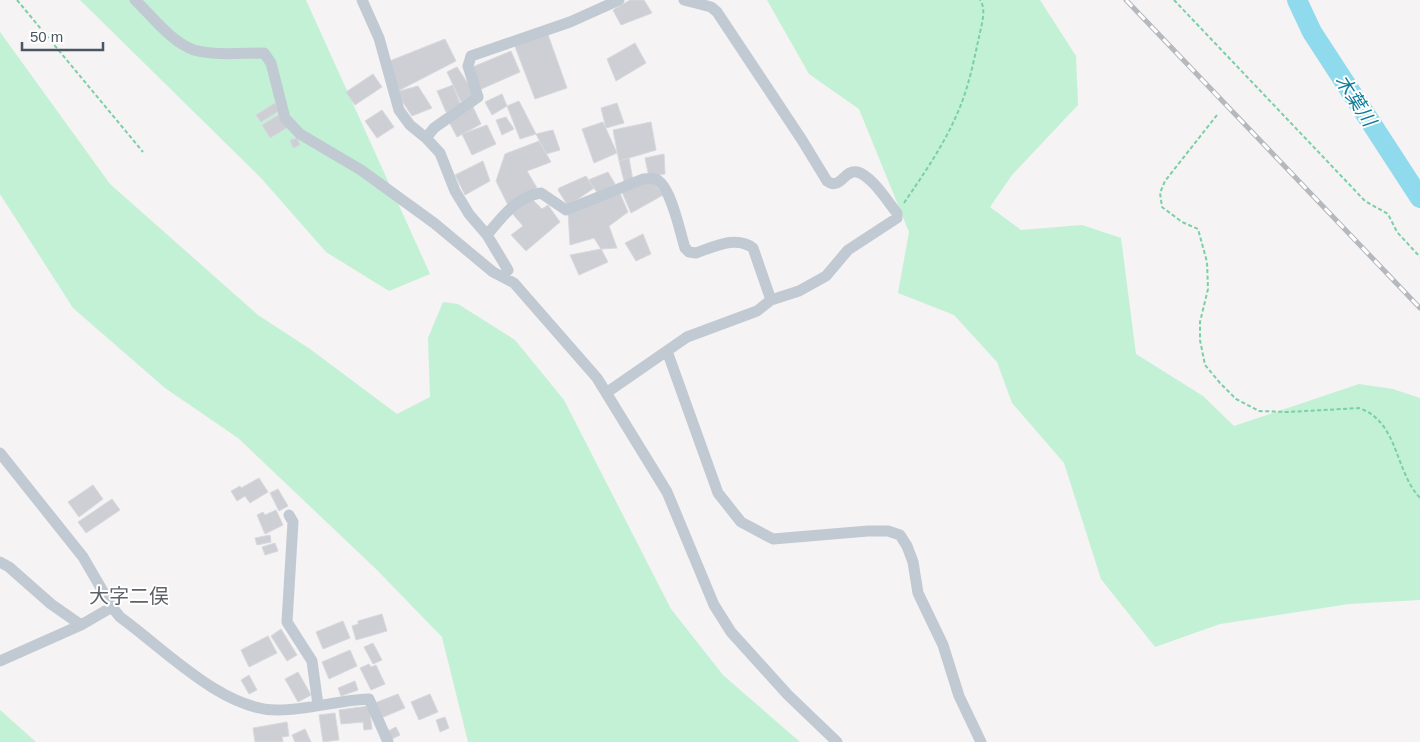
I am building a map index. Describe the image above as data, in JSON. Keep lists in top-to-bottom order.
{
  "districts": ["大字二俣"],
  "water": ["木葉川"],
  "scale_bar": "50 m"
}
